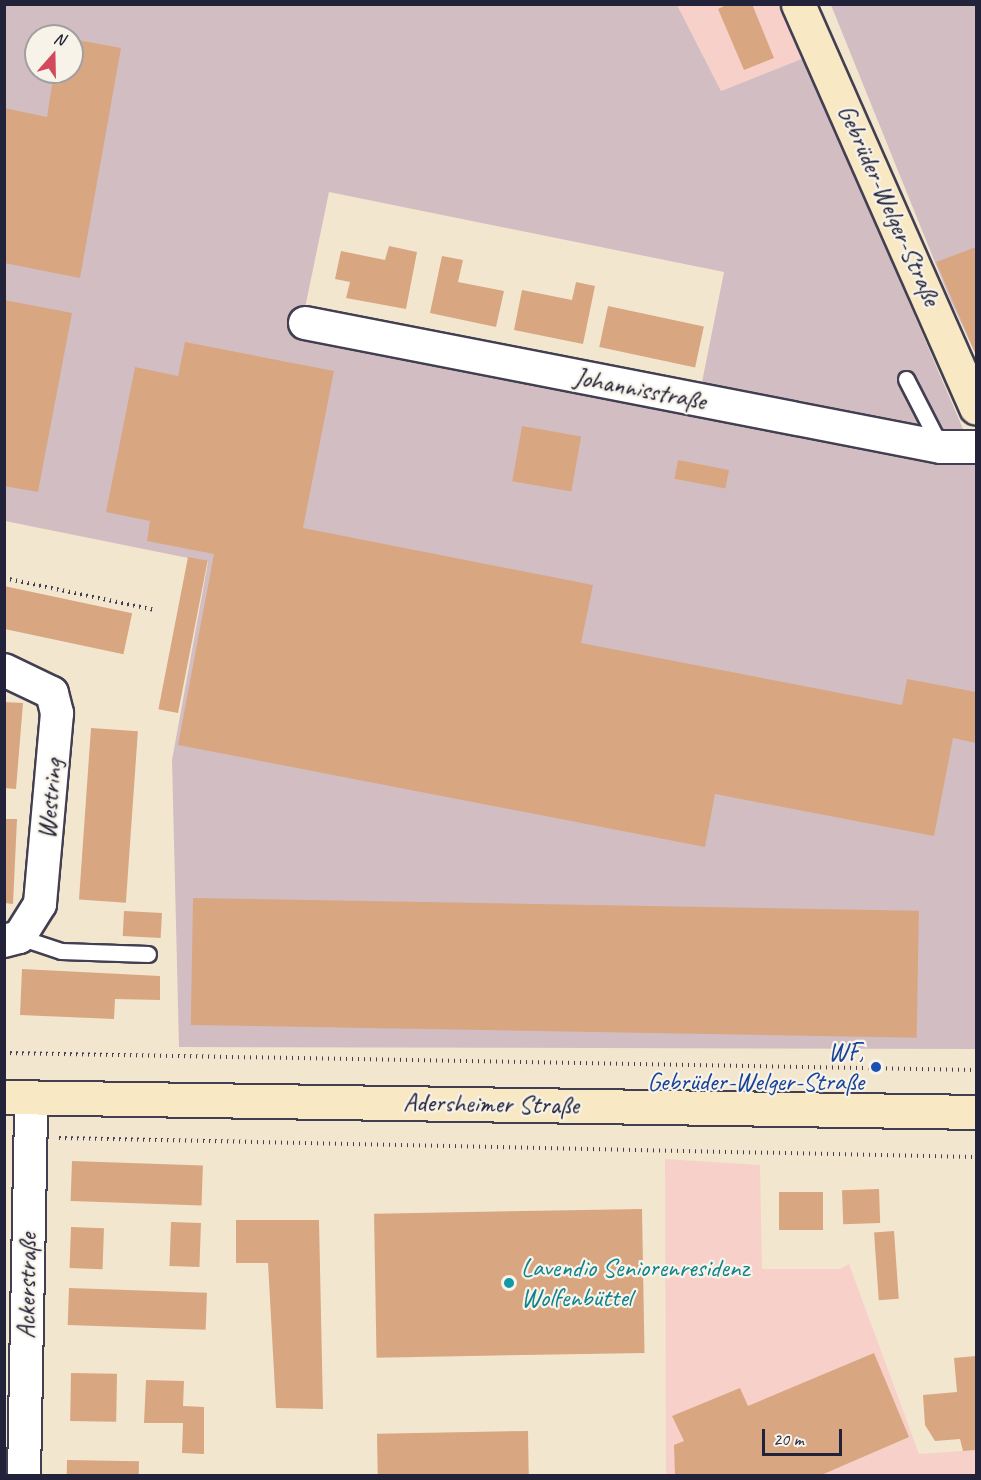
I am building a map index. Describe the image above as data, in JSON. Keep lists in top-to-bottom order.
{
  "streets": {
    "main road": ["Gebrüder-Welger-Straße", "Adersheimer Straße"],
    "street": ["Johannisstraße", "Westring", "Ackerstraße"]
  },
  "crossings": [
    ["Adersheimer Straße", "Ackerstraße"]
  ],
  "places": ["WF, Gebrüder-Welger-Straße", "Lavendio Seniorenresidenz Wolfenbüttel"],
  "scale_bar": "20 m",
  "north": "top"
}
